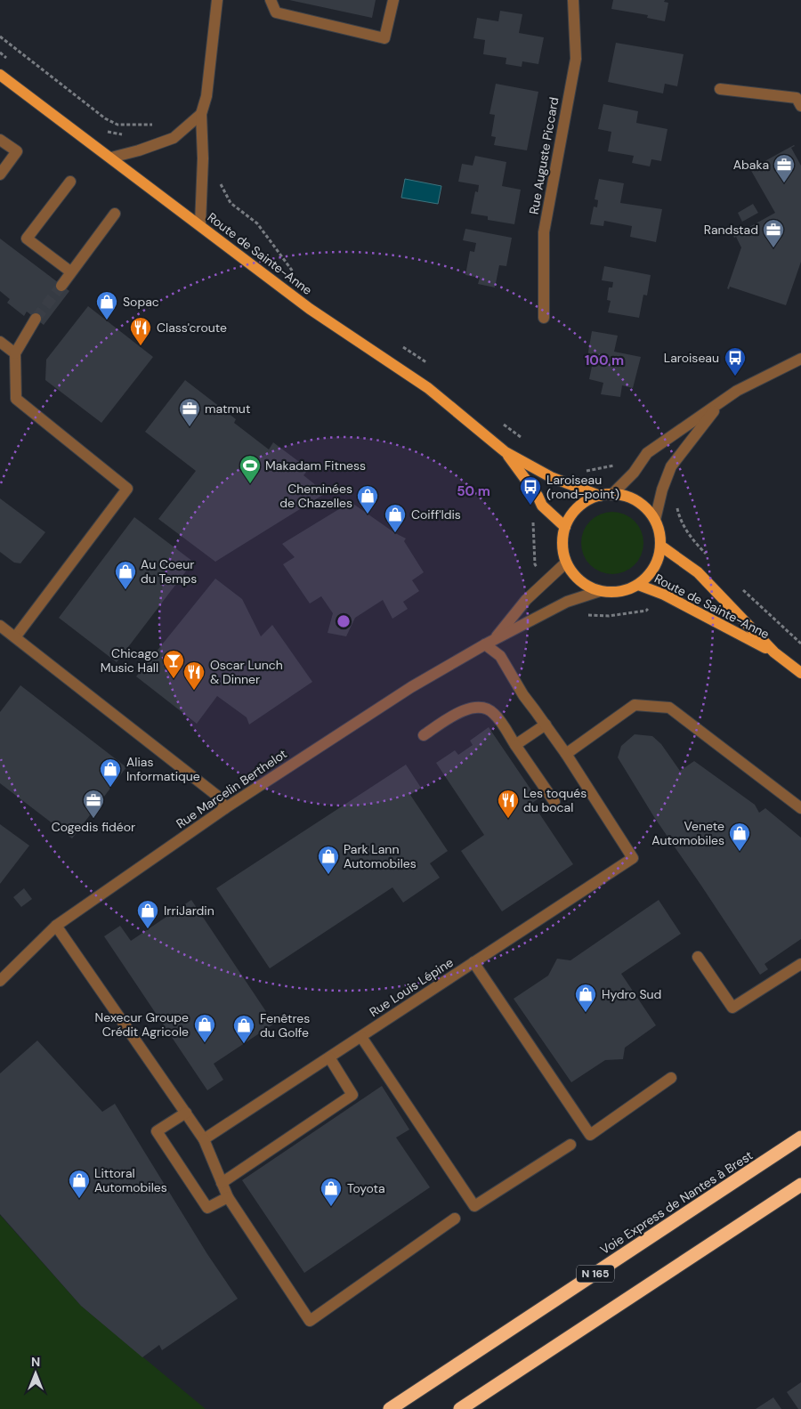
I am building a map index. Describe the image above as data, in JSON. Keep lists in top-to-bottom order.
{
  "streets": {
    "highway": ["Voie Express de Nantes à Brest", "N 165"],
    "main road": ["Route de Sainte-Anne"],
    "street": ["Rue Auguste Piccard", "Rue Marcelin Berthelot", "Rue Louis Lépine"]
  },
  "crossings": [
    ["Route de Sainte-Anne", "Rue Marcelin Berthelot"],
    ["Rue Marcelin Berthelot", "Rue Louis Lépine"]
  ],
  "places": {
    "office": [
      "Abaka",
      "Randstad",
      "matmut",
      "Cogedis fidéor"
    ],
    "shop": [
      "Sopac",
      "Cheminées de Chazelles",
      "Coiff'Idis",
      "Au Coeur du Temps",
      "Alias Informatique",
      "Venete Automobiles",
      "Park Lann Automobiles",
      "IrriJardin",
      "Hydro Sud",
      "Nexecur Groupe Crédit Agricole",
      "Fenêtres du Golfe",
      "Littoral Automobiles",
      "Toyota"
    ],
    "restaurant": ["Class'croute", "Oscar Lunch & Dinner", "Les toqués du bocal"],
    "bus stop": ["Laroiseau", "Laroiseau (rond-point)"],
    "sports": ["Makadam Fitness"],
    "bar": ["Chicago Music Hall"]
  },
  "north": "top",
  "rings": ["100 m", "50 m"]
}
